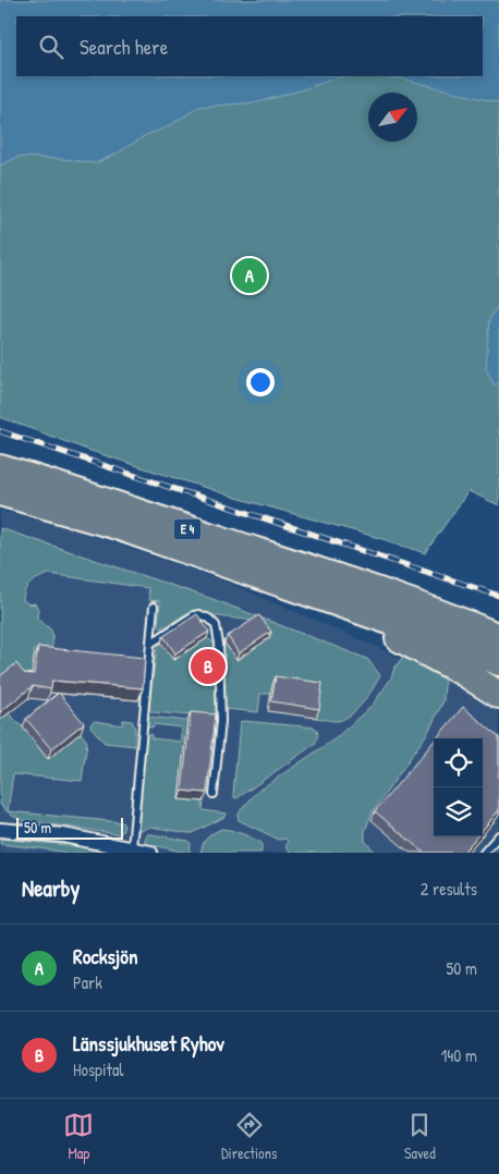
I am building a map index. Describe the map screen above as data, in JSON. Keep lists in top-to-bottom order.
{
  "streets": {
    "highway": ["E 4"]
  },
  "scale_bar": "50 m",
  "north": "top right",
  "page": {
    "search": "Search here",
    "pins": ["A", "B"],
    "scale": "50 m",
    "heading": ["Nearby", "2 results"],
    "list": [
      {
        "mark": "A",
        "name": "Rocksjön",
        "note": "Park",
        "value": "50 m"
      },
      {
        "mark": "B",
        "name": "Länssjukhuset Ryhov",
        "note": "Hospital",
        "value": "140 m"
      }
    ],
    "nav": ["Map", "Directions", "Saved"]
  }
}
